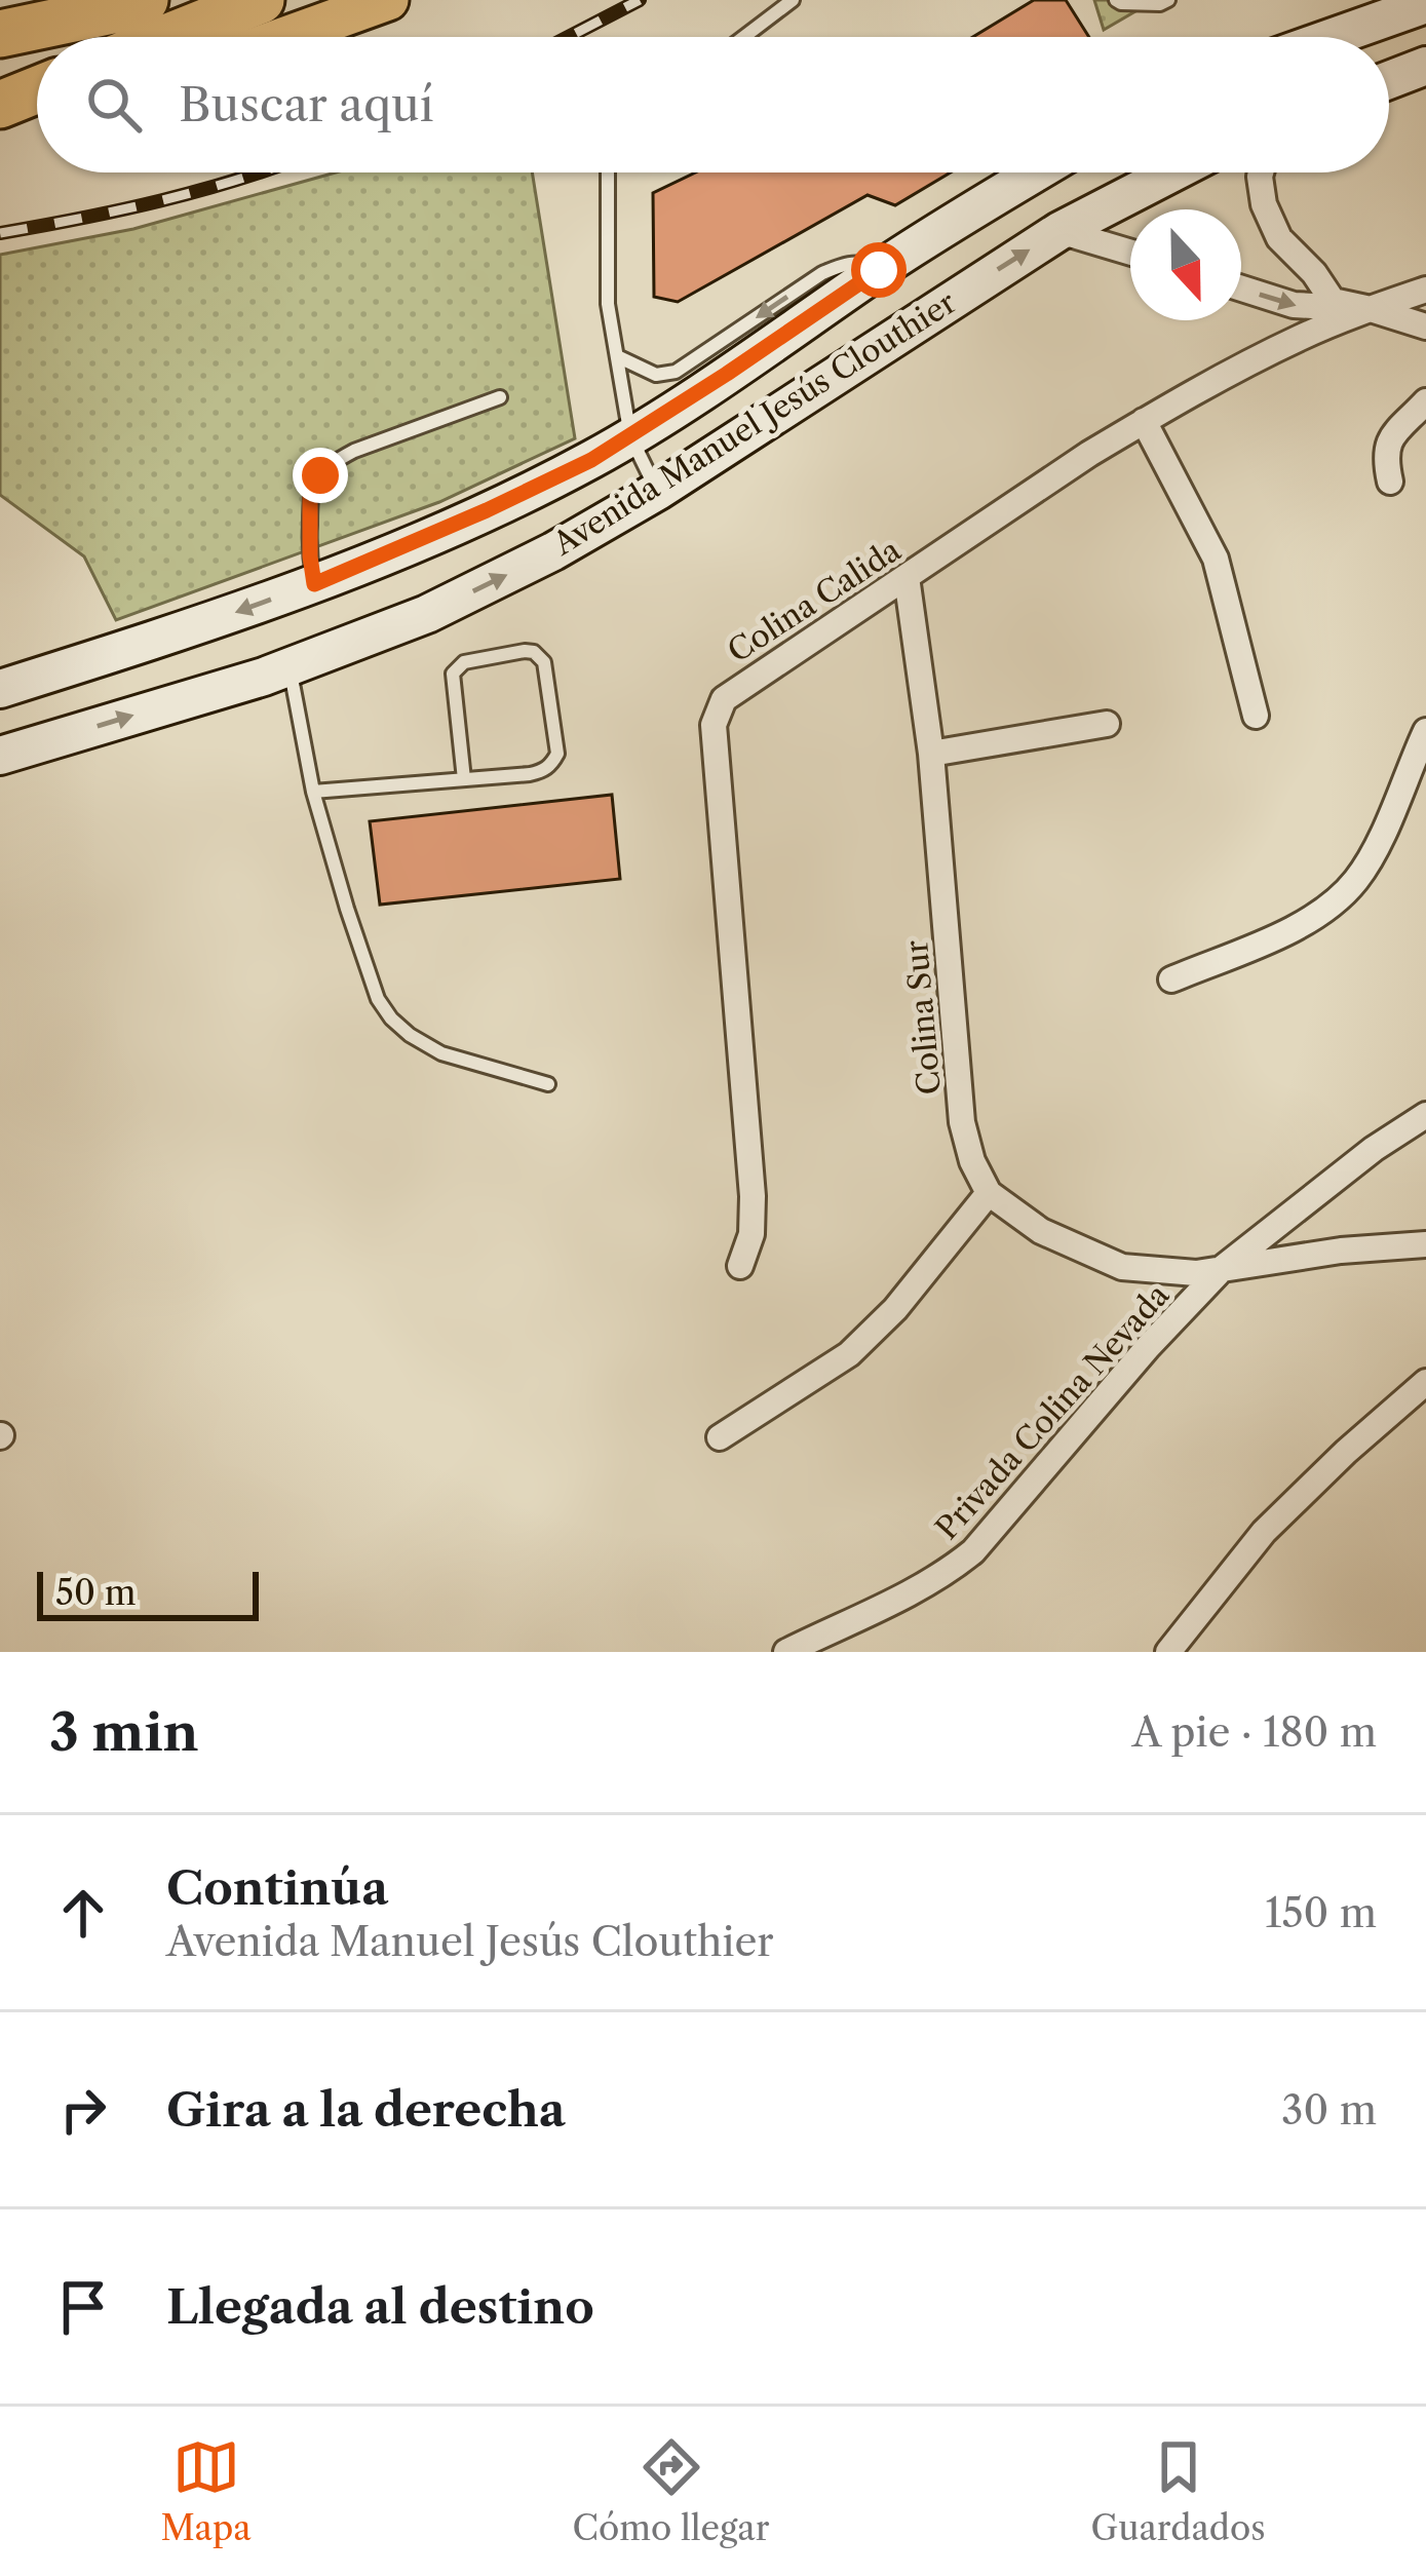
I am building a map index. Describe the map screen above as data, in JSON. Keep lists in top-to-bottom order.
{
  "streets": {
    "street": [
      "Avenida Manuel Jesús Clouthier",
      "Colina Calida",
      "Colina Sur",
      "Privada Colina Nevada"
    ]
  },
  "crossings": [
    ["Colina Calida", "Colina Sur"]
  ],
  "scale_bar": "50 m",
  "north": "bottom",
  "page": {
    "search": "Buscar aquí",
    "scale": "50 m",
    "heading": ["3 min", "A pie · 180 m"],
    "list": [
      ["Continúa", "Avenida Manuel Jesús Clouthier", "150 m"],
      ["Gira a la derecha", "30 m"],
      "Llegada al destino"
    ],
    "nav": ["Mapa", "Cómo llegar", "Guardados"]
  }
}
